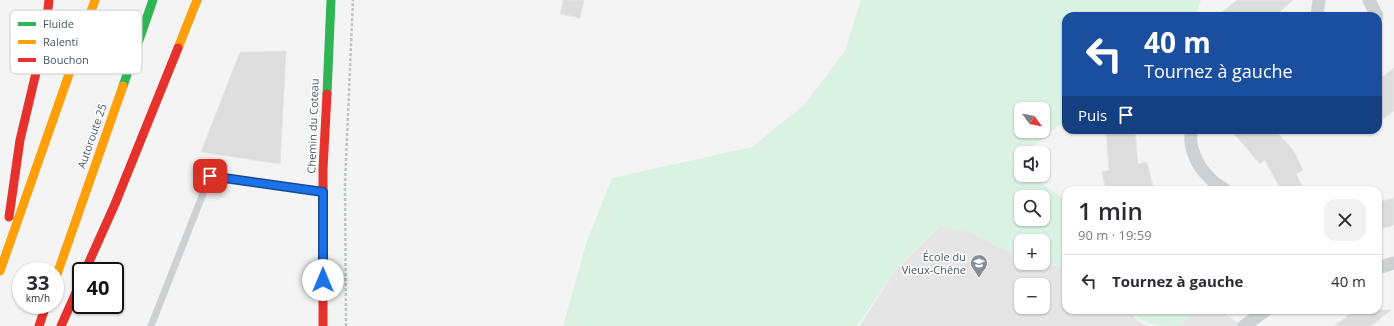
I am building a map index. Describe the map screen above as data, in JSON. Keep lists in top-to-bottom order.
{
  "streets": {
    "main road": ["Chemin du Coteau", "Autoroute 25"]
  },
  "places": {
    "school or university": ["École du Vieux-Chêne"]
  },
  "legend": ["Fluide", "Ralenti", "Bouchon"],
  "north": "bottom right",
  "page": {
    "turn": ["40 m", "Tournez à gauche"],
    "then": "Puis",
    "map_buttons": ["+", "−"],
    "heading": ["1 min", "90 m · 19:59"],
    "list": [
      {
        "name": "Tournez à gauche",
        "value": "40 m"
      }
    ],
    "speed": "33 km/h",
    "limit": "40"
  }
}
